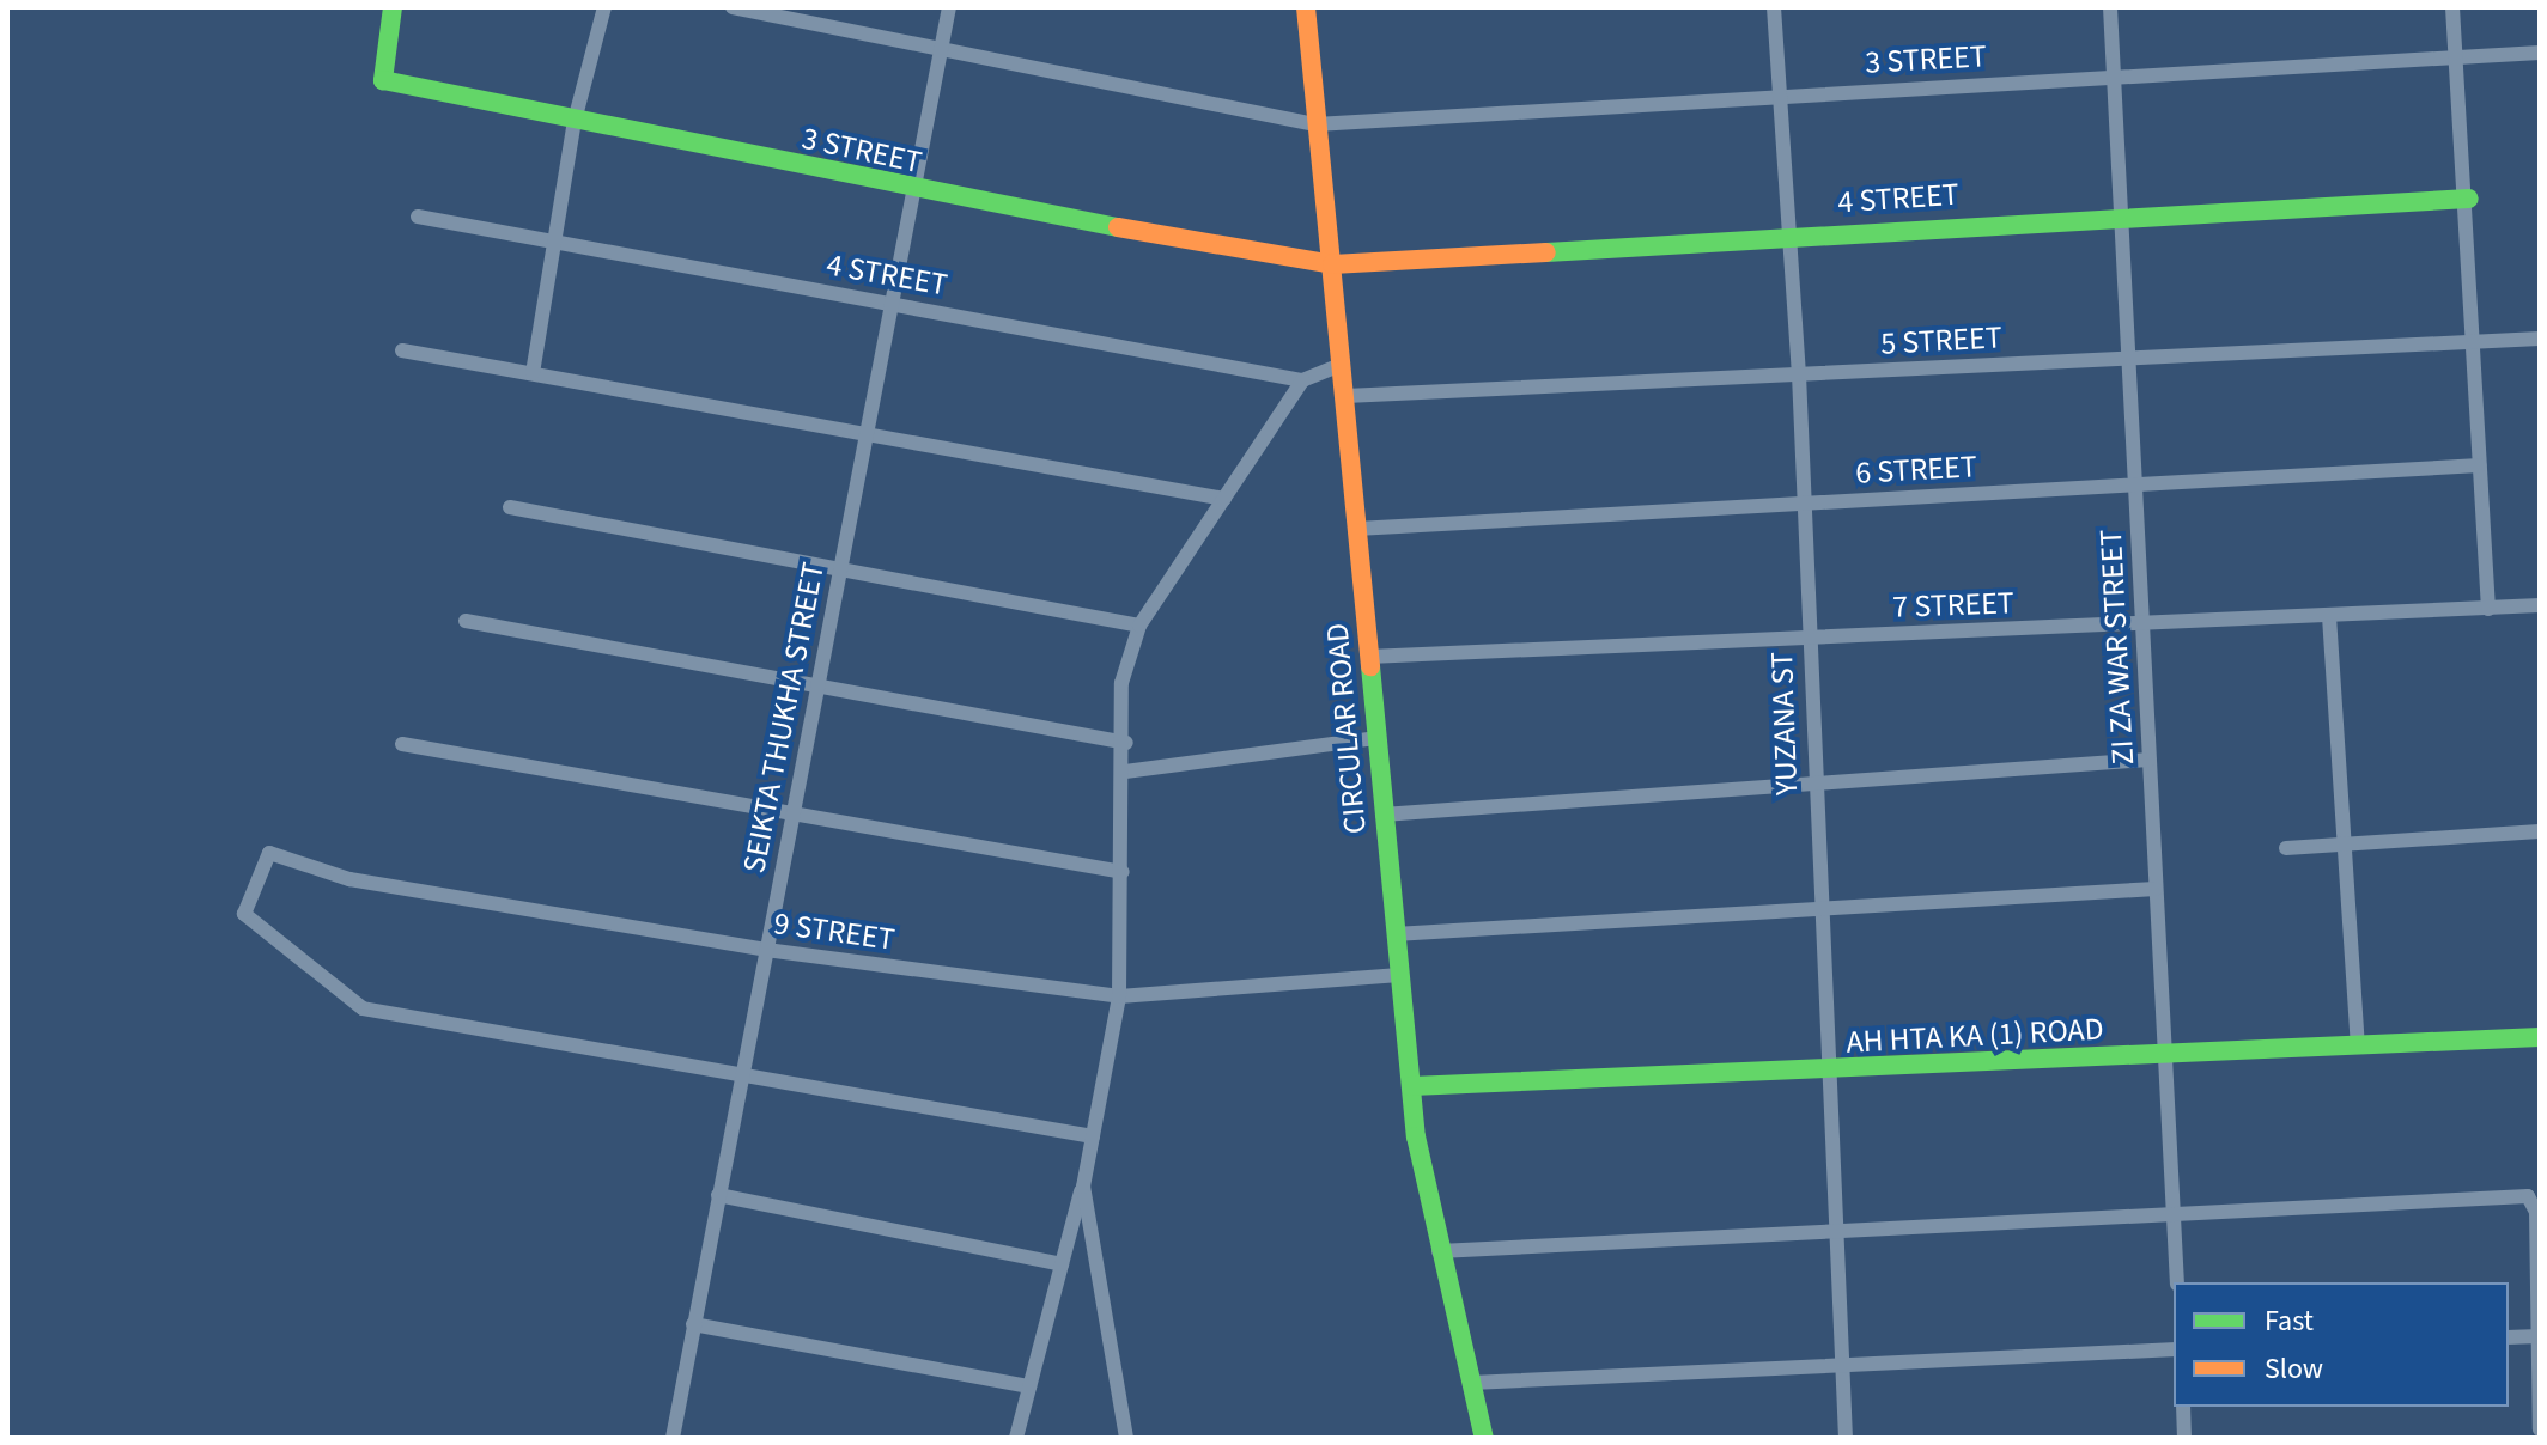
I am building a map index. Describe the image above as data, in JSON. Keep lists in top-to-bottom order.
{
  "streets": {
    "street": [
      "3 STREET",
      "4 STREET",
      "5 STREET",
      "6 STREET",
      "7 STREET",
      "ZI ZA WAR STREET",
      "SEIKTA THUKHA STREET",
      "YUZANA ST",
      "CIRCULAR ROAD",
      "9 STREET",
      "AH HTA KA (1) ROAD"
    ]
  },
  "crossings": [
    ["3 STREET", "4 STREET"],
    ["3 STREET", "ZI ZA WAR STREET"],
    ["3 STREET", "SEIKTA THUKHA STREET"],
    ["3 STREET", "YUZANA ST"],
    ["3 STREET", "CIRCULAR ROAD"],
    ["4 STREET", "ZI ZA WAR STREET"],
    ["4 STREET", "SEIKTA THUKHA STREET"],
    ["4 STREET", "YUZANA ST"],
    ["4 STREET", "CIRCULAR ROAD"],
    ["5 STREET", "ZI ZA WAR STREET"],
    ["5 STREET", "YUZANA ST"],
    ["5 STREET", "CIRCULAR ROAD"],
    ["6 STREET", "ZI ZA WAR STREET"],
    ["6 STREET", "YUZANA ST"],
    ["6 STREET", "CIRCULAR ROAD"],
    ["7 STREET", "ZI ZA WAR STREET"],
    ["7 STREET", "YUZANA ST"],
    ["7 STREET", "CIRCULAR ROAD"],
    ["ZI ZA WAR STREET", "AH HTA KA (1) ROAD"],
    ["SEIKTA THUKHA STREET", "9 STREET"],
    ["YUZANA ST", "AH HTA KA (1) ROAD"],
    ["CIRCULAR ROAD", "9 STREET"],
    ["CIRCULAR ROAD", "AH HTA KA (1) ROAD"]
  ],
  "legend": ["Fast", "Slow"]
}
